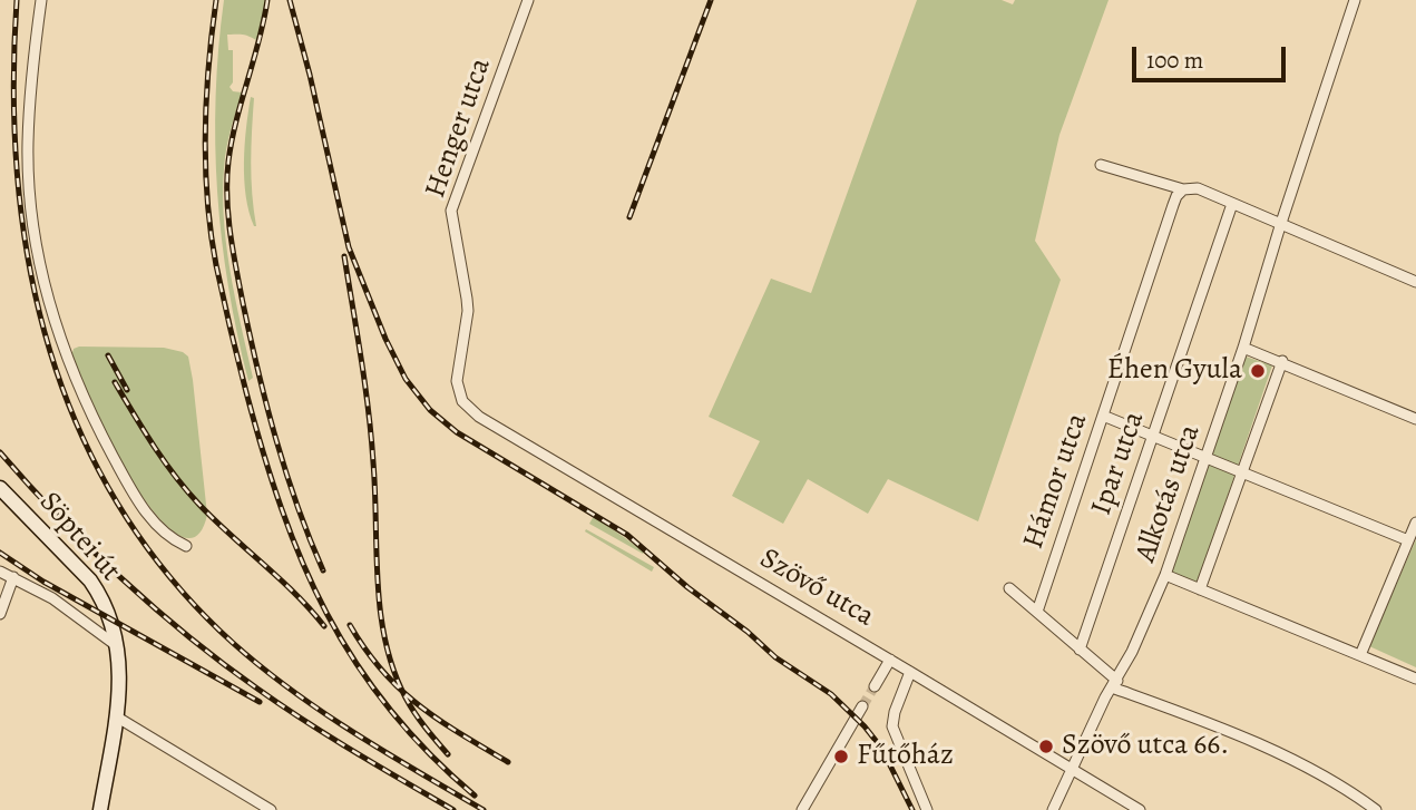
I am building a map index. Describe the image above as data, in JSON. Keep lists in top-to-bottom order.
{
  "streets": {
    "street": [
      "Henger utca",
      "Ipar utca",
      "Hámor utca",
      "Alkotás utca",
      "Söptei út",
      "Szövő utca"
    ]
  },
  "crossings": [
    ["Henger utca", "Szövő utca"],
    ["Alkotás utca", "Szövő utca"]
  ],
  "places": ["Éhen Gyula", "Szövő utca 66.", "Fűtőház"],
  "scale_bar": "100 m"
}
